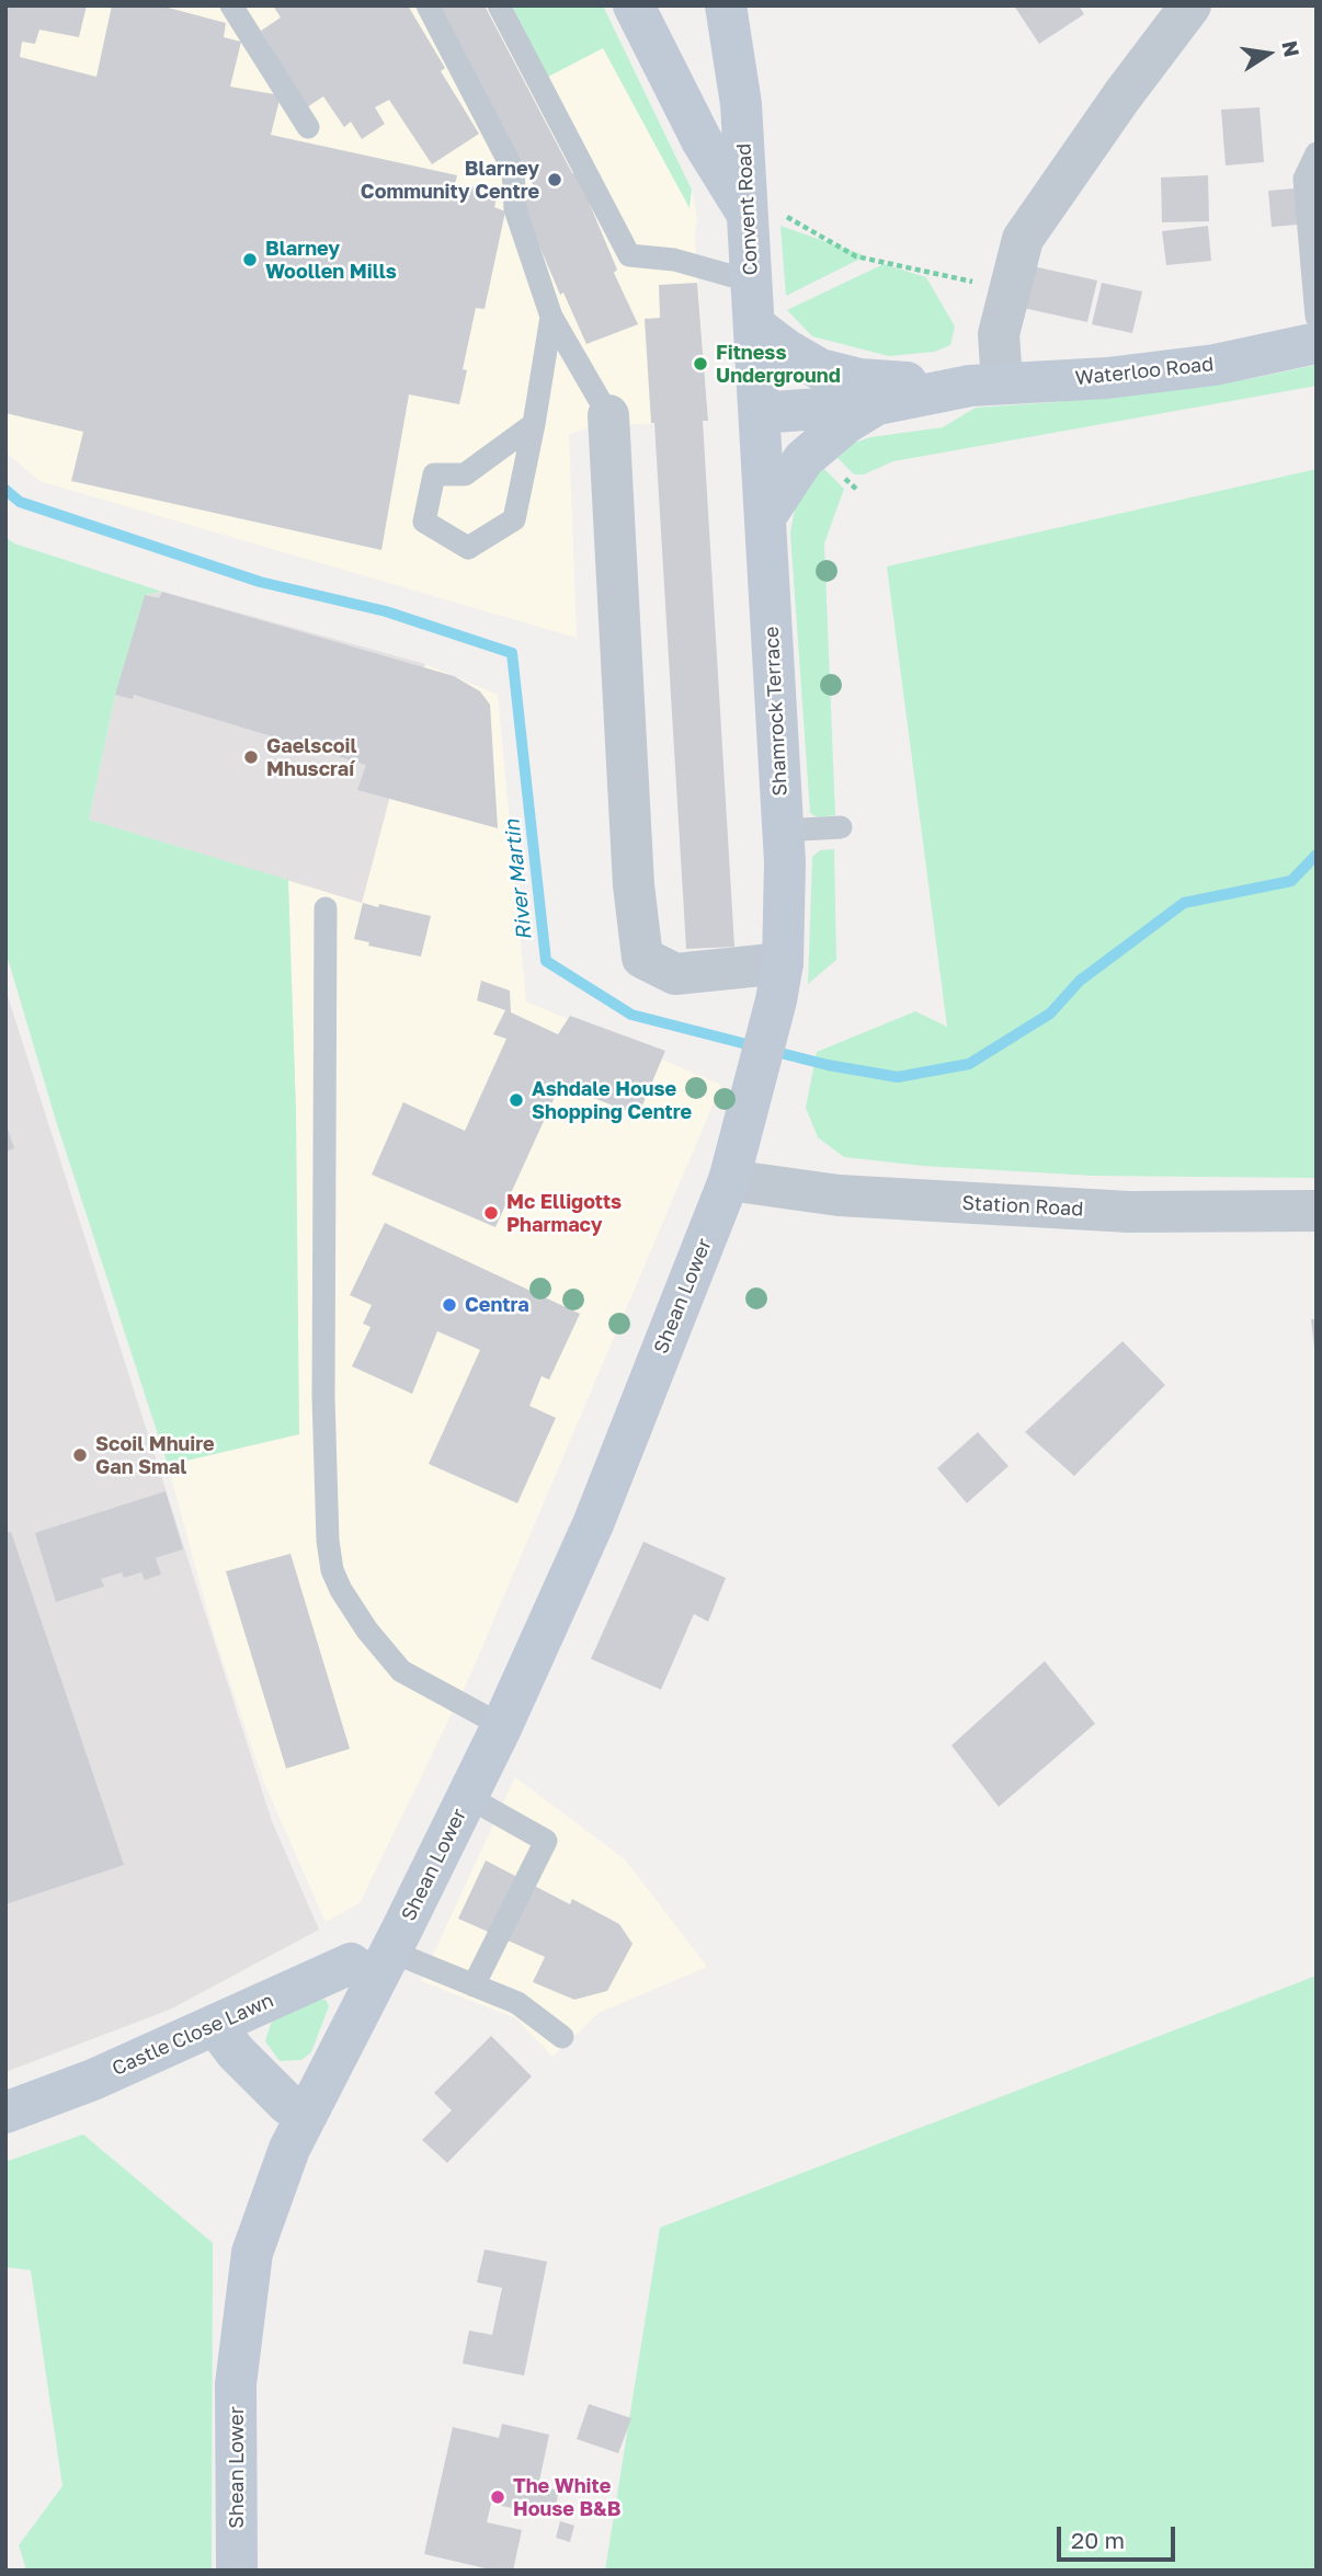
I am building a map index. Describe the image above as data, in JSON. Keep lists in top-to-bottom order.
{
  "streets": {
    "main road": [
      "Convent Road",
      "Waterloo Road",
      "Shamrock Terrace",
      "Shean Lower",
      "Castle Close Lawn"
    ],
    "street": ["Station Road"]
  },
  "crossings": [
    ["Convent Road", "Waterloo Road"],
    ["Convent Road", "Shamrock Terrace"],
    ["Waterloo Road", "Shamrock Terrace"],
    ["Shamrock Terrace", "Station Road"],
    ["Shamrock Terrace", "Shean Lower"],
    ["Station Road", "Shean Lower"],
    ["Shean Lower", "Castle Close Lawn"]
  ],
  "water": ["River Martin"],
  "places": [
    "Blarney Community Centre",
    "Blarney Woollen Mills",
    "Fitness Underground",
    "Gaelscoil Mhuscraí",
    "Ashdale House Shopping Centre",
    "Mc Elligotts Pharmacy",
    "Centra",
    "Scoil Mhuire Gan Smal",
    "The White House B&B"
  ],
  "scale_bar": "20 m",
  "north": "right"
}
